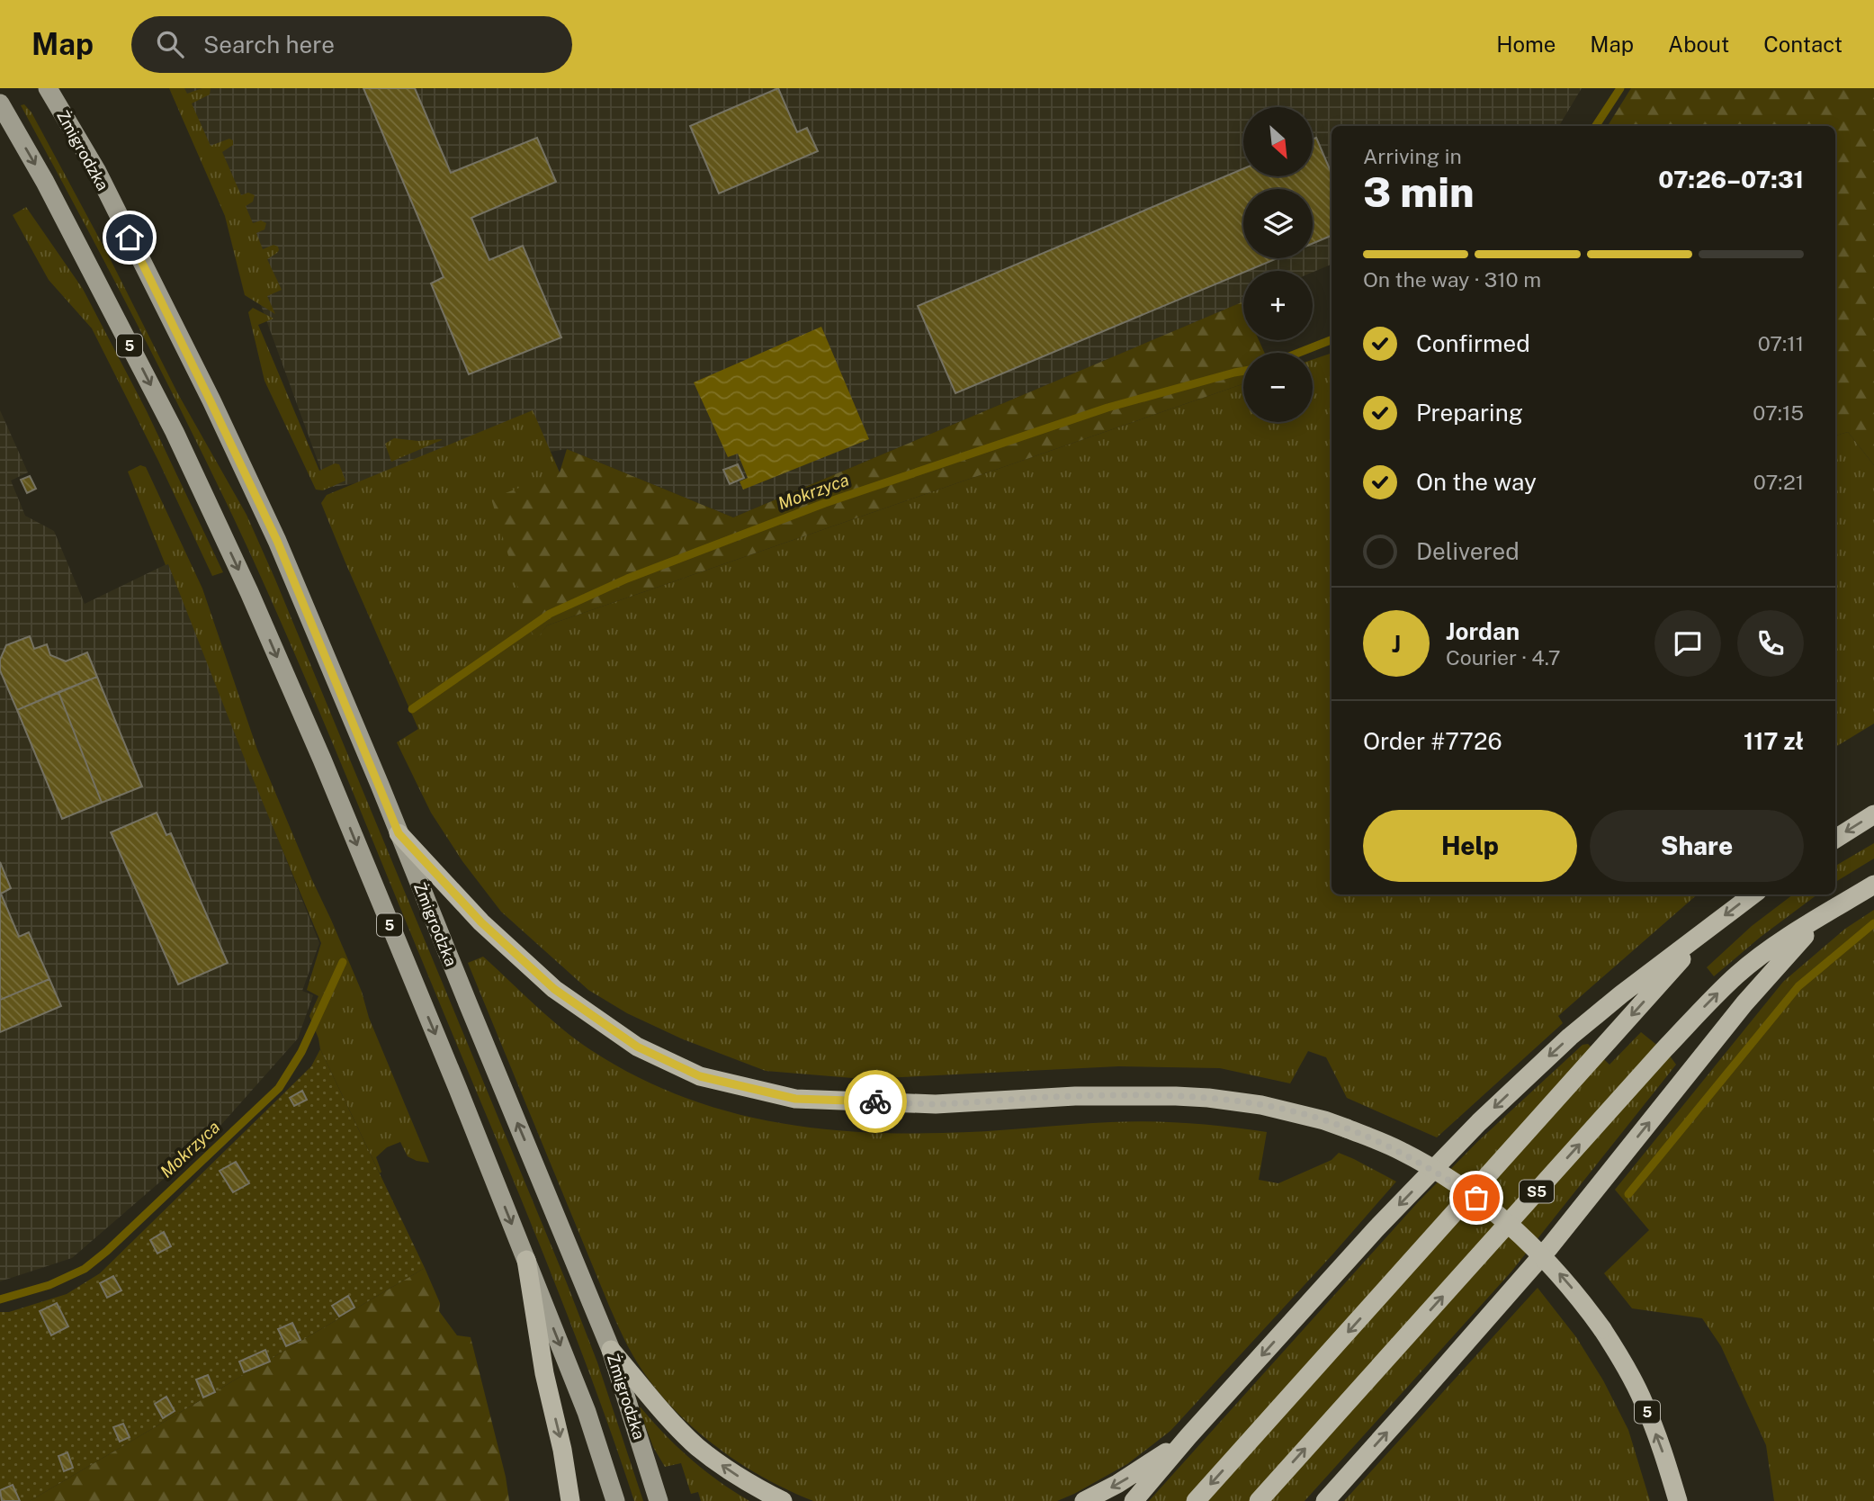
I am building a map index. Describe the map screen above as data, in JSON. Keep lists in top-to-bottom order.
{
  "streets": {
    "highway": ["5", "S5"],
    "main road": ["Żmigrodzka"]
  },
  "crossings": [
    ["Żmigrodzka", "5"]
  ],
  "water": ["Mokrzyca"],
  "north": "bottom right",
  "page": {
    "header": "Map",
    "search": "Search here",
    "nav": [
      "Home",
      "Map",
      "About",
      "Contact"
    ],
    "map_buttons": ["+", "−"],
    "heading": ["3 min", "Arriving in", "07:26–07:31"],
    "panel": [
      "Jordan",
      "Courier · 4.7",
      "Order #7726",
      "117 zł"
    ],
    "bar": "On the way · 310 m",
    "list": [
      ["Confirmed", "07:11"],
      ["Preparing", "07:15"],
      ["On the way", "07:21"],
      "Delivered"
    ],
    "round": "J",
    "buttons": ["Help", "Share"]
  }
}
